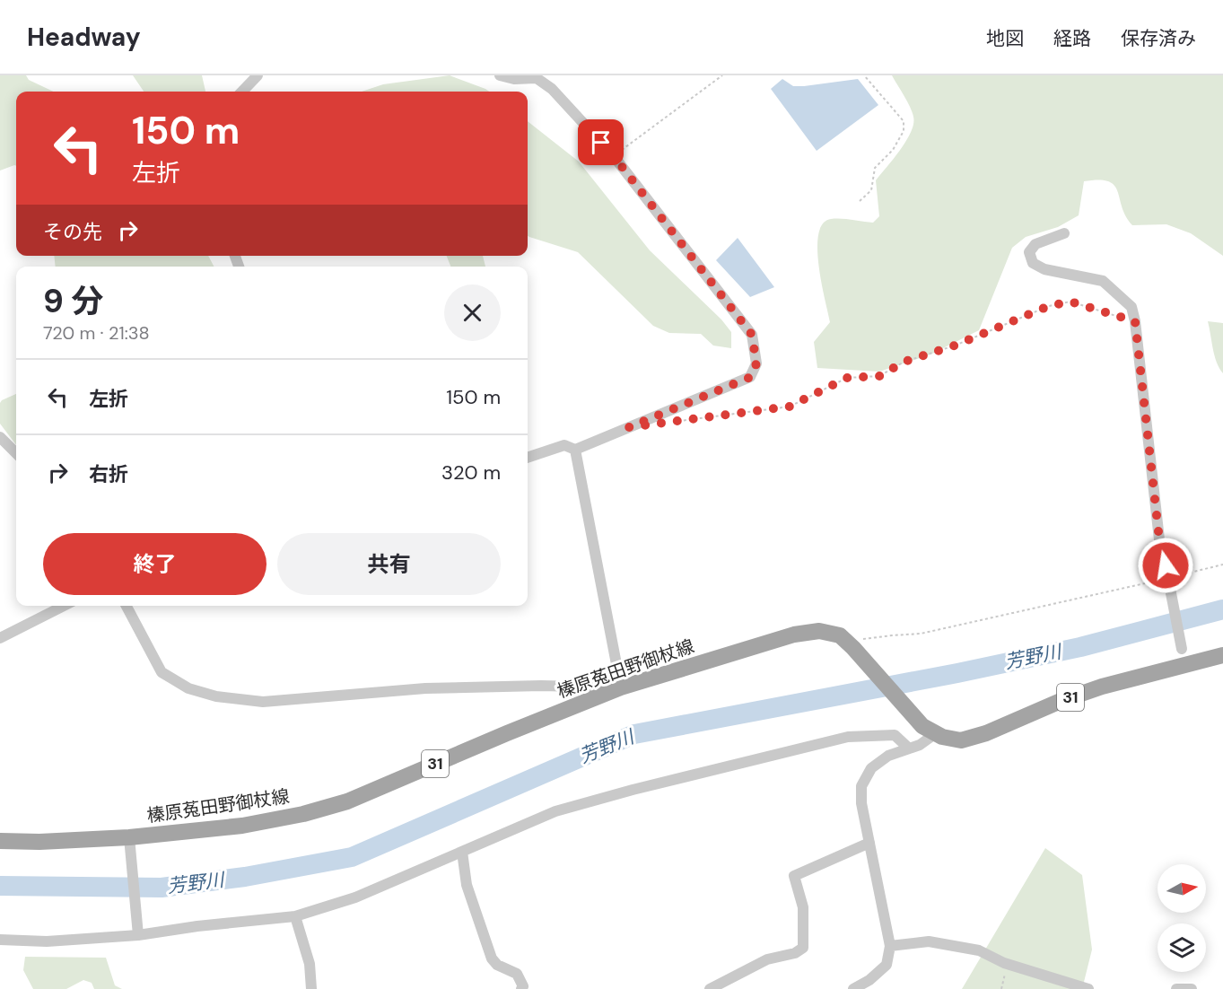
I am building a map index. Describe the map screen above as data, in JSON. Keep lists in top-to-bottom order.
{
  "streets": {
    "main road": ["榛原菟田野御杖線", "31"]
  },
  "crossings": [
    ["榛原菟田野御杖線", "31"]
  ],
  "water": ["芳野川"],
  "north": "right",
  "page": {
    "header": "Headway",
    "nav": ["地図", "経路", "保存済み"],
    "turn": ["150 m", "左折"],
    "then": "その先",
    "heading": ["9 分", "720 m · 21:38"],
    "list": [
      {
        "name": "左折",
        "value": "150 m"
      },
      {
        "name": "右折",
        "value": "320 m"
      }
    ],
    "buttons": ["終了", "共有"]
  }
}
